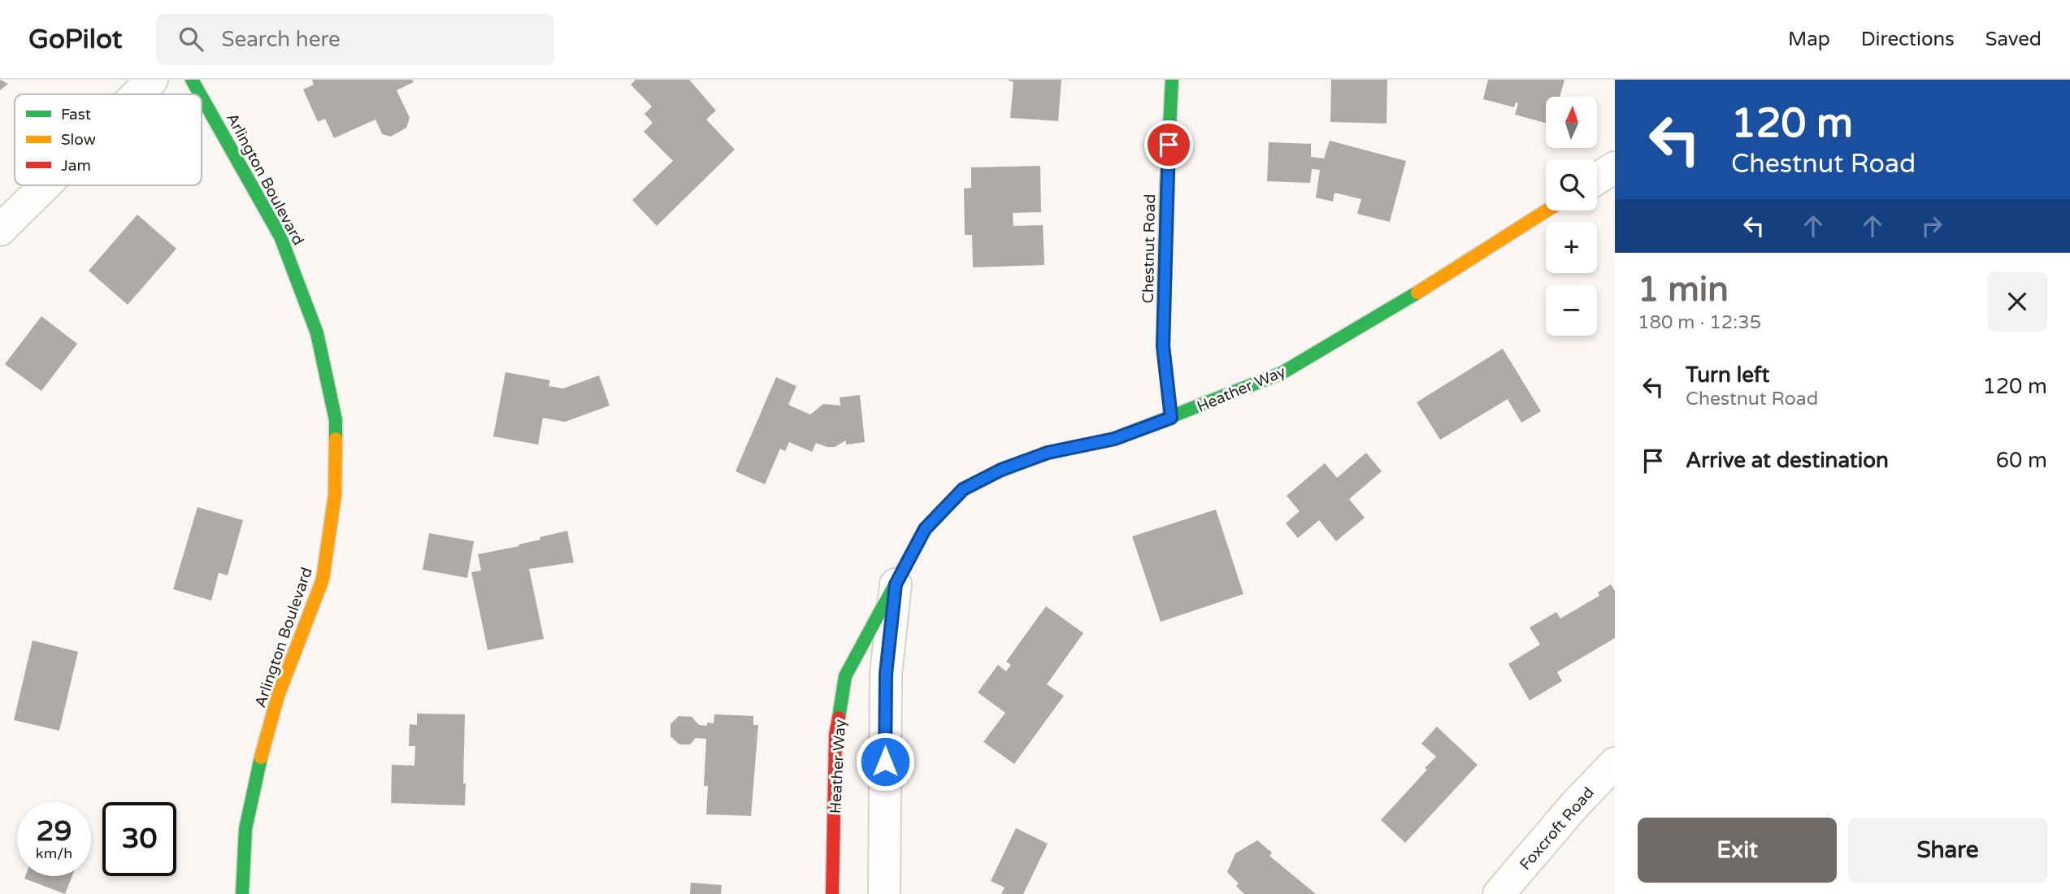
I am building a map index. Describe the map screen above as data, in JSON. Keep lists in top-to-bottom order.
{
  "streets": {
    "street": [
      "Arlington Boulevard",
      "Chestnut Road",
      "Heather Way",
      "Foxcroft Road"
    ]
  },
  "crossings": [
    ["Chestnut Road", "Heather Way"]
  ],
  "legend": ["Fast", "Slow", "Jam"],
  "north": "top",
  "page": {
    "header": "GoPilot",
    "search": "Search here",
    "nav": ["Map", "Directions", "Saved"],
    "turn": ["120 m", "Chestnut Road"],
    "map_buttons": ["+", "−"],
    "heading": ["1 min", "180 m · 12:35"],
    "list": [
      {
        "name": "Turn left",
        "note": "Chestnut Road",
        "value": "120 m"
      },
      {
        "name": "Arrive at destination",
        "value": "60 m"
      }
    ],
    "speed": "29 km/h",
    "limit": "30",
    "buttons": ["Exit", "Share"]
  }
}
